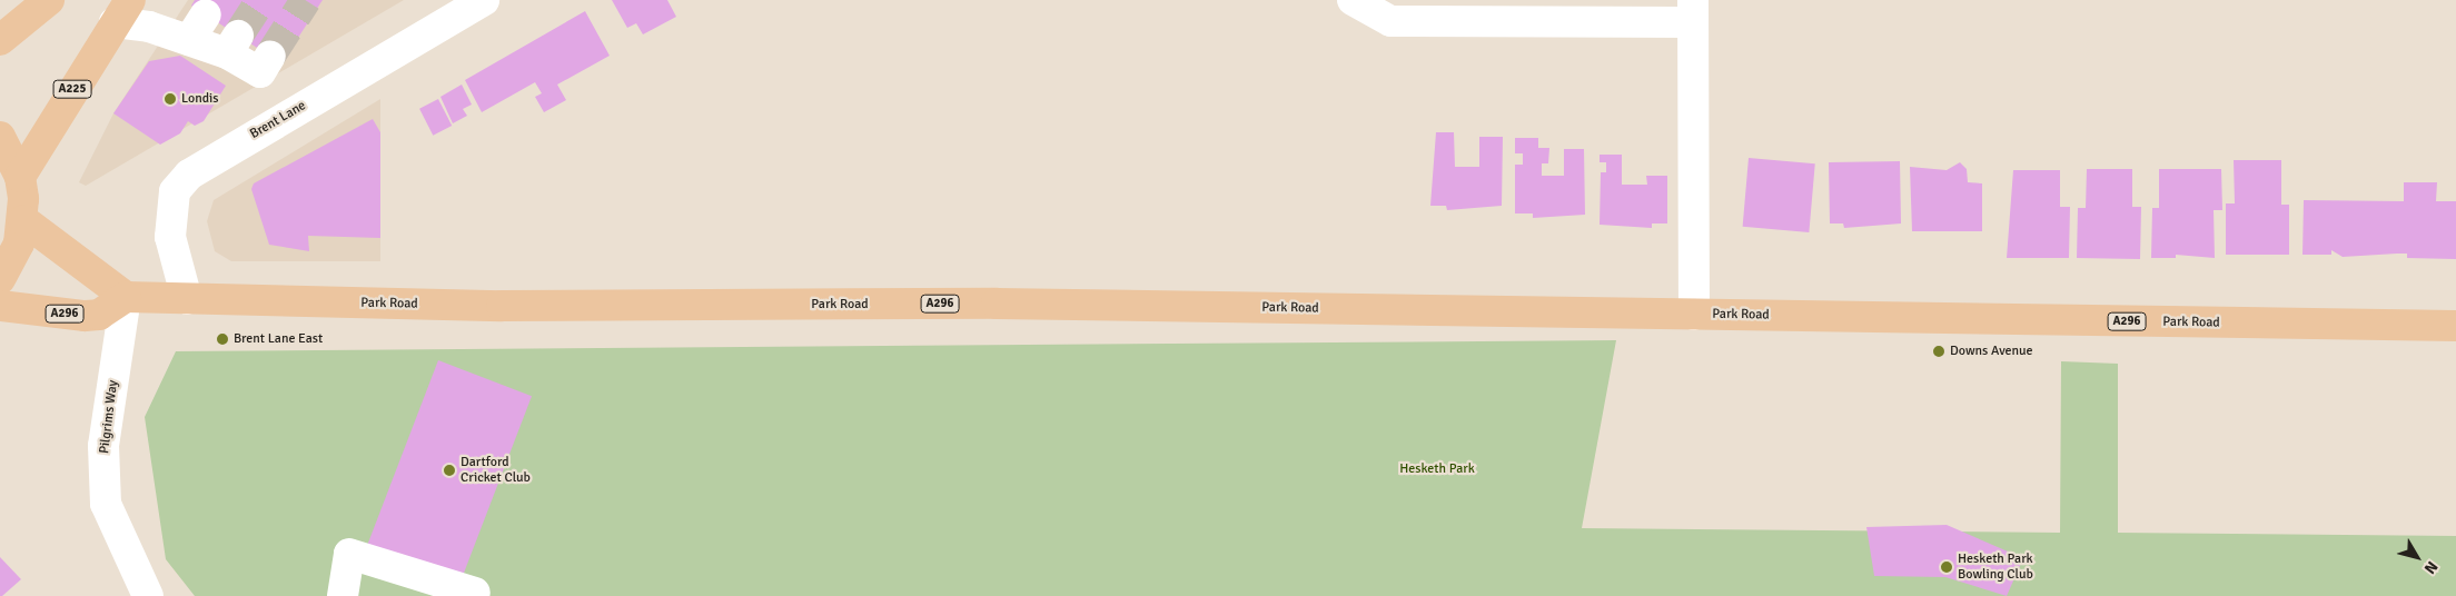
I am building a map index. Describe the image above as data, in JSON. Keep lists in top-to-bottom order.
{
  "streets": {
    "main road": ["A225", "Park Road", "A296"],
    "street": ["Brent Lane", "Pilgrims Way"]
  },
  "crossings": [
    ["Brent Lane", "Park Road"],
    ["Park Road", "A296"],
    ["Park Road", "Pilgrims Way"],
    ["A296", "Pilgrims Way"]
  ],
  "parks": ["Hesketh Park"],
  "places": [
    "Londis",
    "Brent Lane East",
    "Downs Avenue",
    "Dartford Cricket Club",
    "Hesketh Park Bowling Club"
  ],
  "north": "bottom right"
}
